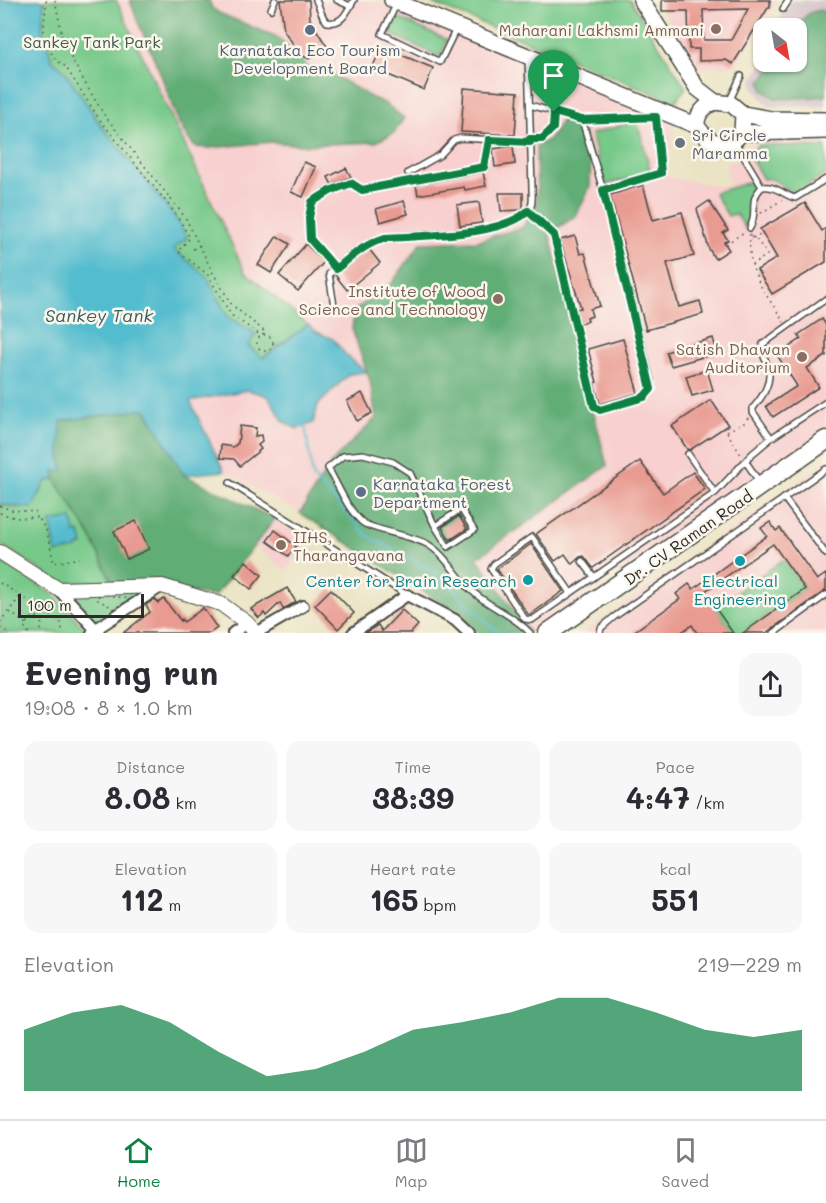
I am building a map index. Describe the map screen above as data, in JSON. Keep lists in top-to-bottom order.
{
  "streets": {
    "highway": ["Dr. CV Raman Road"]
  },
  "water": ["Sankey Tank"],
  "parks": ["Sankey Tank Park"],
  "places": [
    "Maharani Lakhsmi Ammani",
    "Karnataka Eco Tourism Development Board",
    "Sri Circle Maramma",
    "Institute of Wood Science and Technology",
    "Satish Dhawan Auditorium",
    "Karnataka Forest Department",
    "IIHS, Tharangavana",
    "Electrical Engineering",
    "Center for Brain Research"
  ],
  "scale_bar": "100 m",
  "north": "bottom right",
  "page": {
    "scale": "100 m",
    "heading": ["Evening run", "19:08 · 8 × 1.0 km"],
    "stats": [
      ["Distance", "8.08 km"],
      ["Time", "38:39"],
      ["Pace", "4:47 /km"],
      ["Elevation", "112 m"],
      ["Heart rate", "165 bpm"],
      ["kcal", "551"]
    ],
    "chart": ["Elevation", "219–229 m"],
    "tabs": ["Home", "Map", "Saved"]
  }
}
